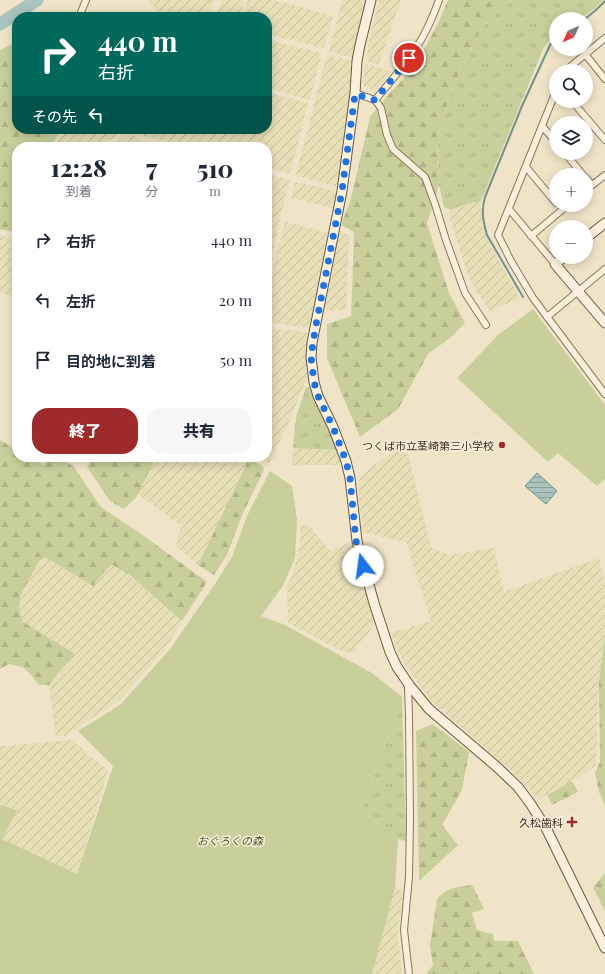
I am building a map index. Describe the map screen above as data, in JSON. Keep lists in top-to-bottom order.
{
  "parks": ["おぐろくの森"],
  "places": {
    "other": ["つくば市立茎崎第三小学校"],
    "health": ["久松歯科"]
  },
  "north": "bottom left",
  "page": {
    "map_buttons": ["+", "−"],
    "turn": ["440 m", "右折"],
    "then": "その先",
    "eta": [
      "12:28",
      "到着",
      "7",
      "分",
      "510",
      "m"
    ],
    "list": [
      {
        "name": "右折",
        "value": "440 m"
      },
      {
        "name": "左折",
        "value": "20 m"
      },
      {
        "name": "目的地に到着",
        "value": "50 m"
      }
    ],
    "buttons": ["終了", "共有"]
  }
}
